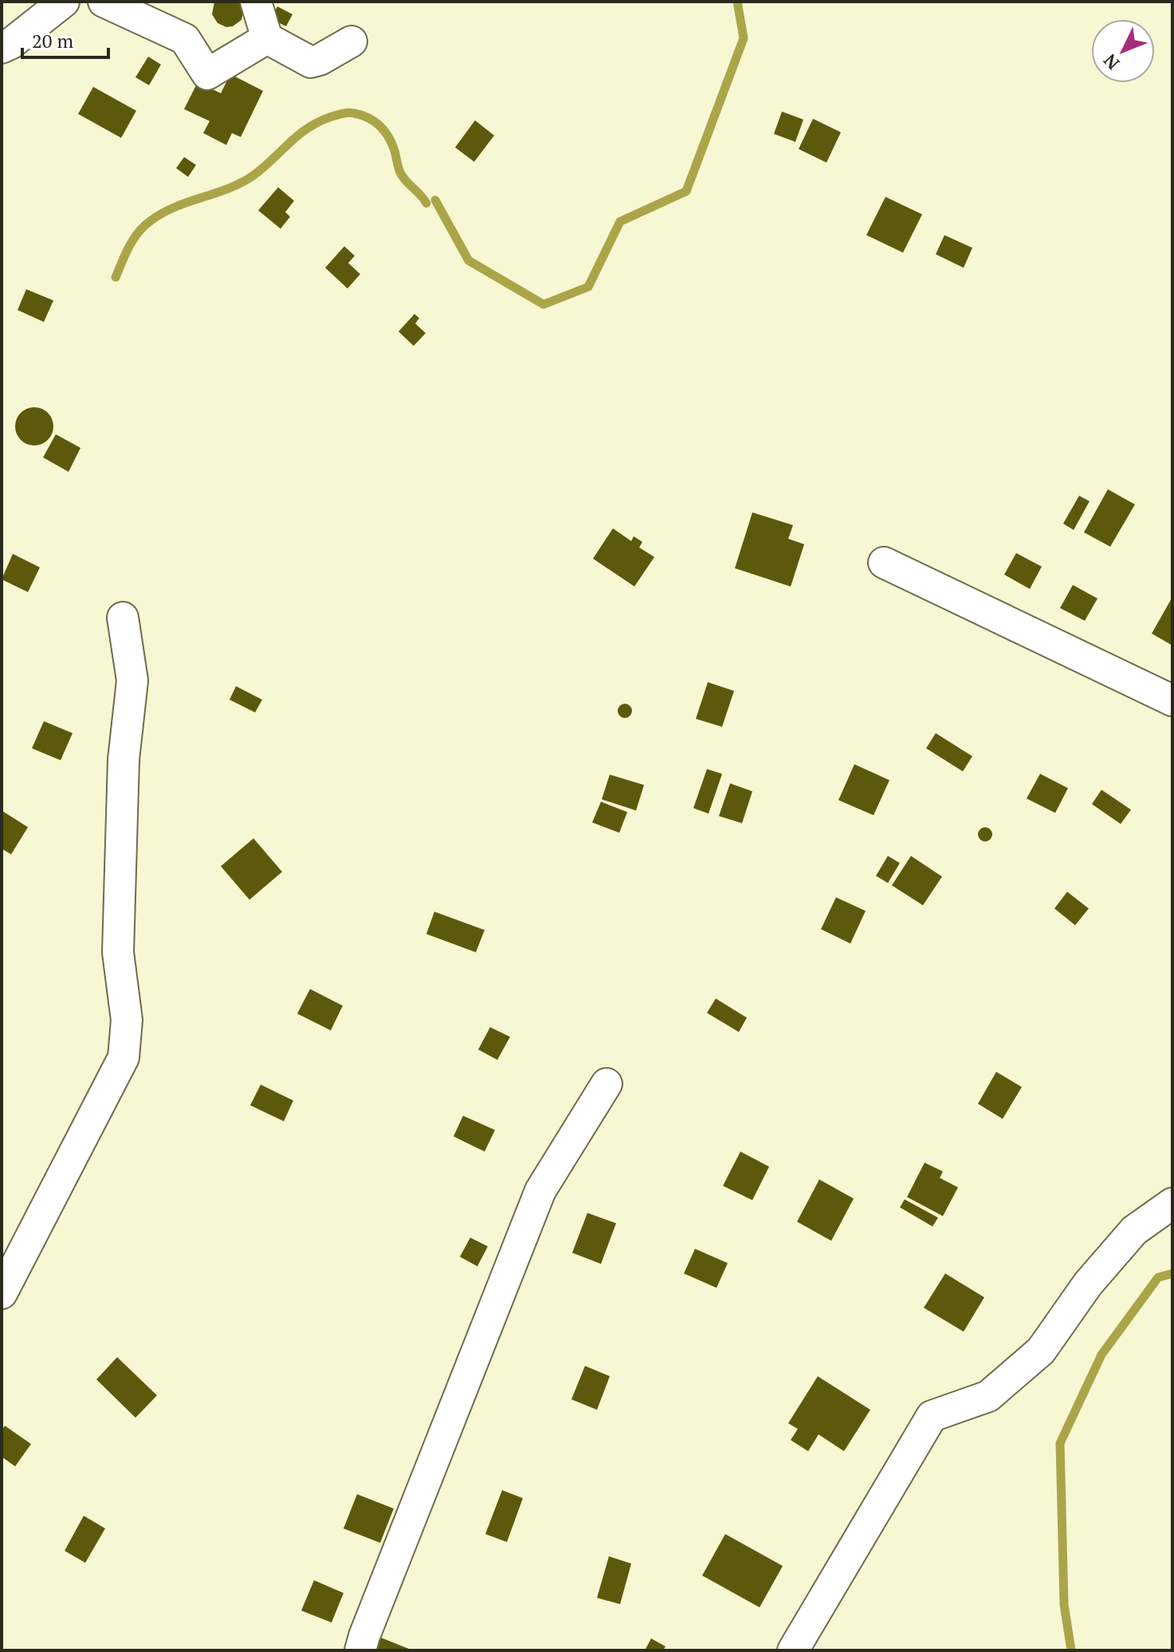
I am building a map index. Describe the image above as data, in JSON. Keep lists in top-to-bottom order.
{
  "scale_bar": "20 m",
  "north": "bottom left"
}
